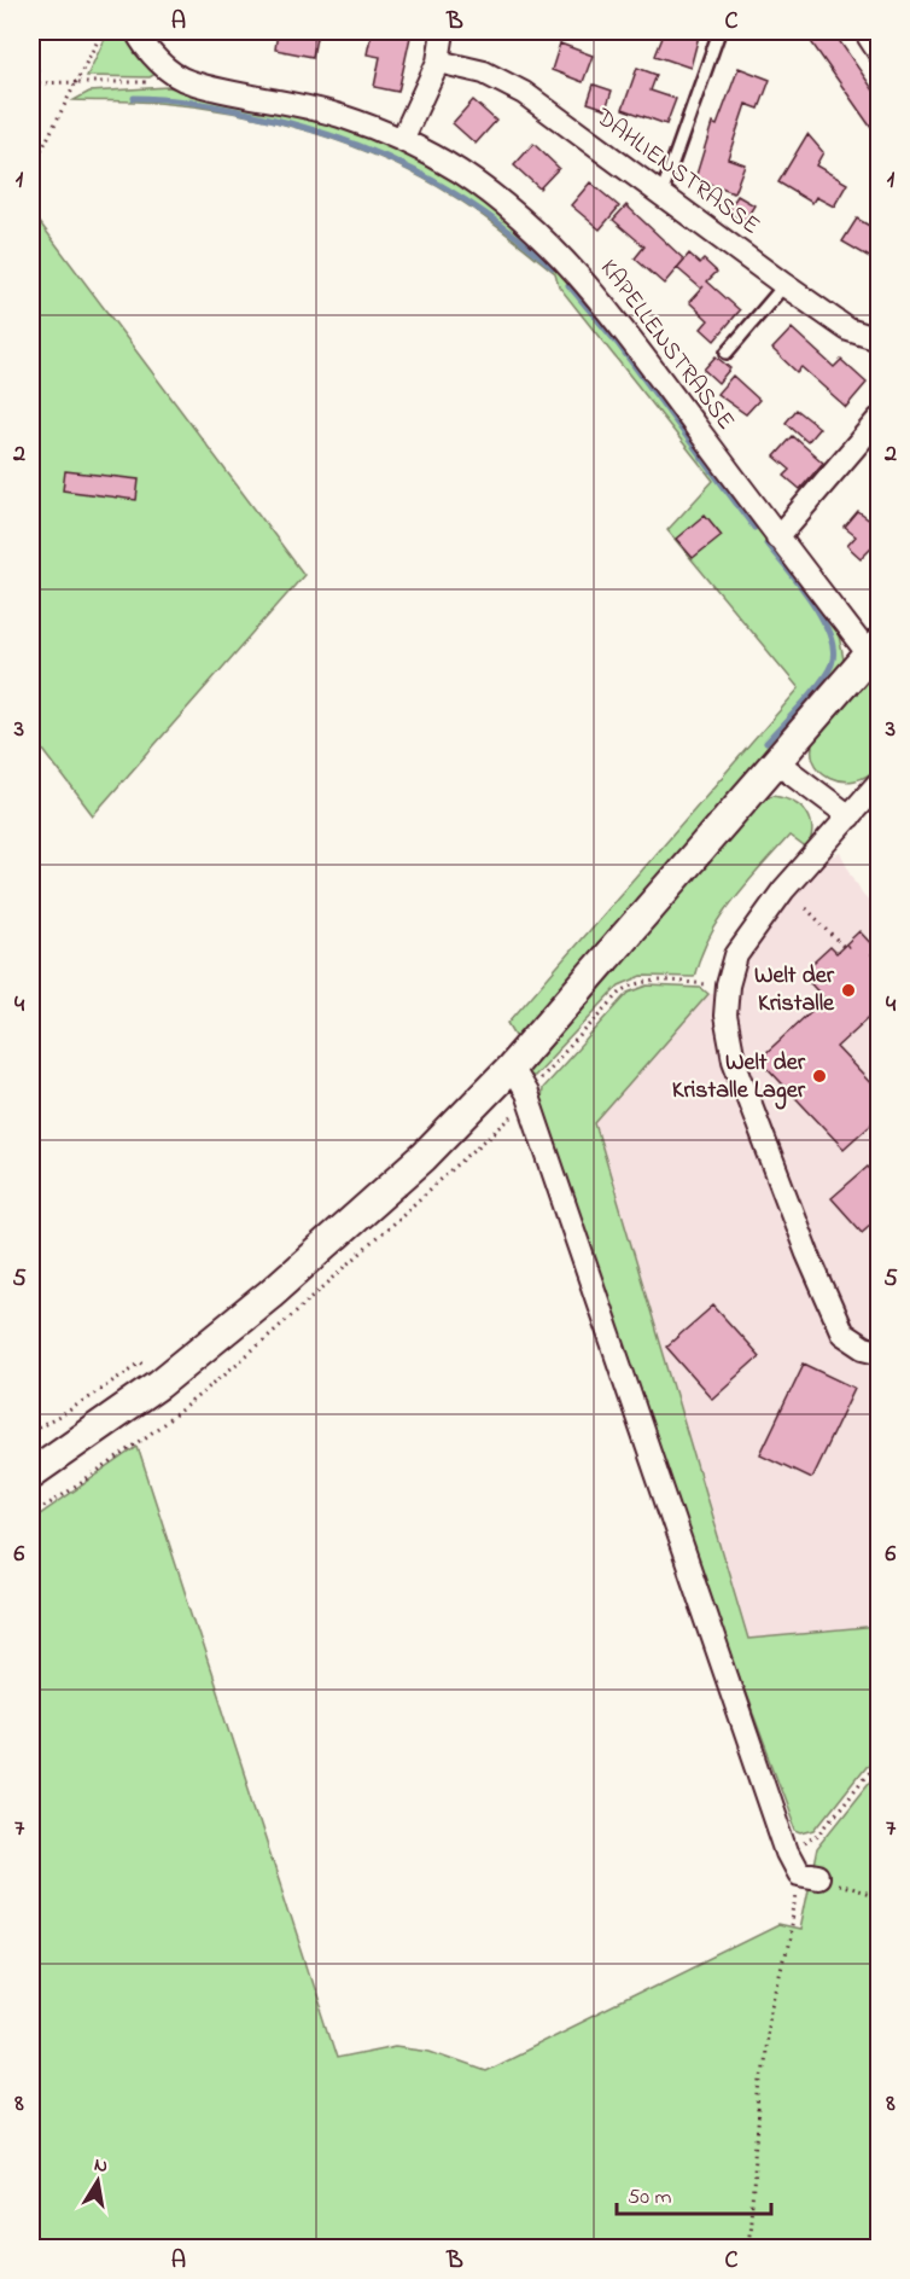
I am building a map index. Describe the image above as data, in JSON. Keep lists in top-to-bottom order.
{
  "streets": {
    "street": ["DAHLIENSTRASSE", "KAPELLENSTRASSE"]
  },
  "places": ["Welt der Kristalle", "Welt der Kristalle Lager"],
  "scale_bar": "50 m",
  "north": "top",
  "grid": {
    "columns": ["A", "B", "C"],
    "rows": [
      "1",
      "2",
      "3",
      "4",
      "5",
      "6",
      "7",
      "8"
    ]
  }
}
